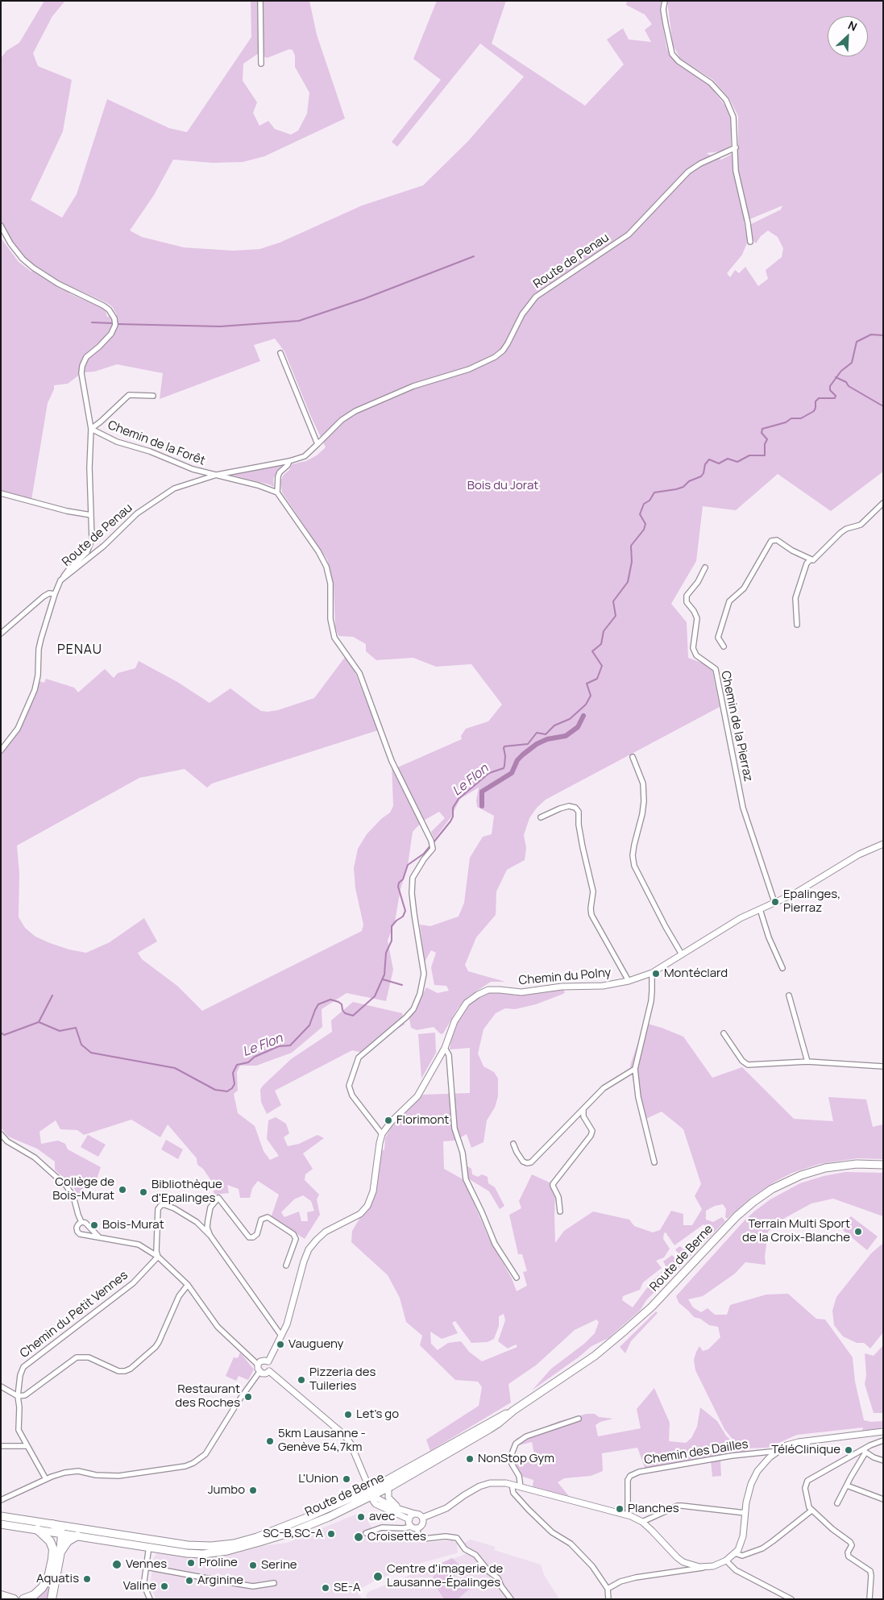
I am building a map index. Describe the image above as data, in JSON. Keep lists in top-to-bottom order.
{
  "streets": {
    "main road": ["Route de Berne"],
    "street": [
      "Route de Penau",
      "Chemin de la Forêt",
      "Chemin de la Pierraz",
      "Chemin du Polny",
      "Chemin du Petit Vennes",
      "Chemin des Dailles"
    ]
  },
  "crossings": [
    ["Route de Penau", "Chemin de la Forêt"],
    ["Chemin de la Pierraz", "Chemin du Polny"]
  ],
  "districts": ["PENAU"],
  "water": ["Le Flon"],
  "parks": ["Bois du Jorat"],
  "places": [
    "Epalinges, Pierraz",
    "Montéclard",
    "Florimont",
    "Collège de Bois-Murat",
    "Bibliothèque d'Epalinges",
    "Bois-Murat",
    "Terrain Multi Sport de la Croix-Blanche",
    "Vaugueny",
    "Pizzeria des Tuileries",
    "Restaurant des Roches",
    "Let's go",
    "5km Lausanne - Genève 54,7km",
    "TéléClinique",
    "NonStop Gym",
    "L'Union",
    "Jumbo",
    "Planches",
    "avec",
    "SC-B,SC-A",
    "Croisettes",
    "Proline",
    "Vennes",
    "Serine",
    "Centre d'imagerie de Lausanne-Épalinges",
    "Aquatis",
    "Arginine",
    "Valine",
    "SE-A"
  ],
  "north": "top right"
}
